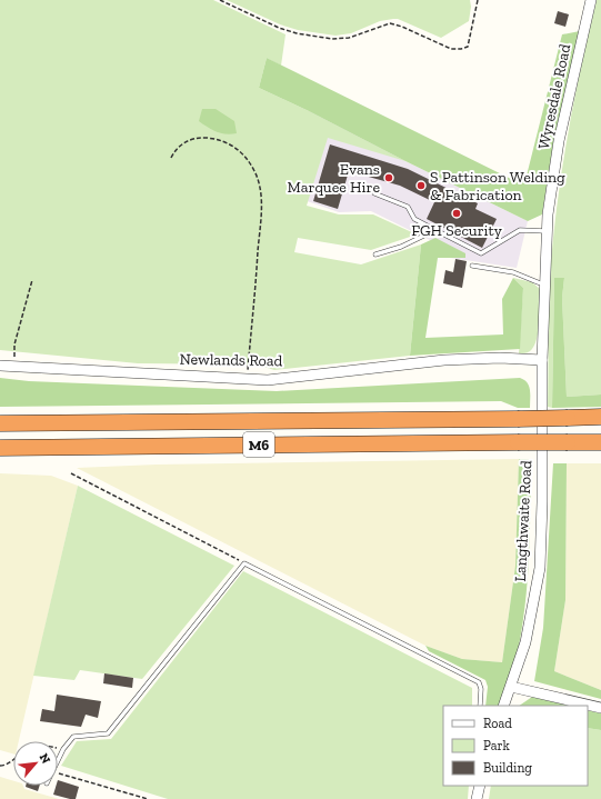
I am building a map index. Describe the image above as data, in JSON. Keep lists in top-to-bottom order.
{
  "streets": {
    "highway": ["M6"],
    "street": ["Wyresdale Road", "Newlands Road", "Langthwaite Road"]
  },
  "crossings": [
    ["Wyresdale Road", "Newlands Road"],
    ["Wyresdale Road", "Langthwaite Road"],
    ["Newlands Road", "Langthwaite Road"]
  ],
  "places": ["Evans Marquee Hire", "S Pattinson Welding & Fabrication", "FGH Security"],
  "legend": ["Road", "Park", "Building"],
  "north": "top right"
}
